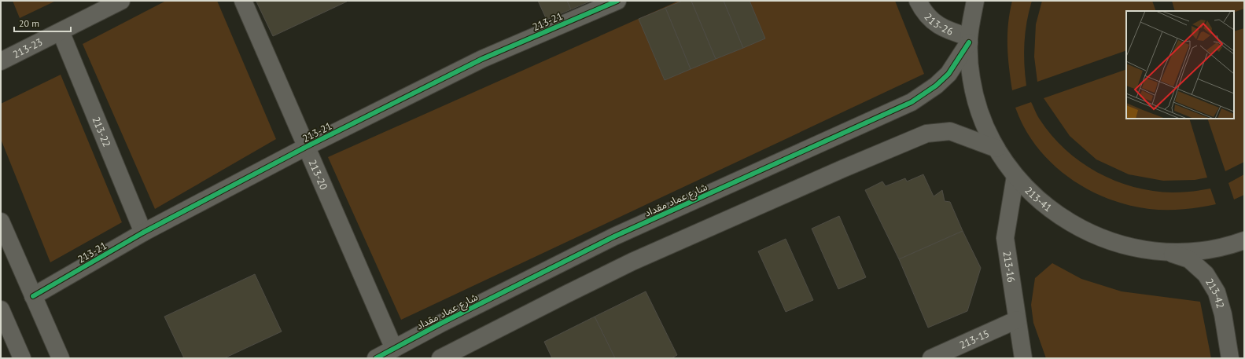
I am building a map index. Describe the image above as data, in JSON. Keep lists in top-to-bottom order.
{
  "streets": {
    "street": [
      "213-21",
      "213-26",
      "213-23",
      "213-22",
      "213-20",
      "213-41",
      "شارع عماد مقداد",
      "213-16",
      "213-42",
      "213-15"
    ]
  },
  "crossings": [
    ["213-21", "213-22"],
    ["213-21", "213-20"],
    ["213-26", "213-41"],
    ["213-26", "شارع عماد مقداد"],
    ["213-23", "213-22"],
    ["213-20", "شارع عماد مقداد"],
    ["213-41", "شارع عماد مقداد"],
    ["213-41", "213-16"],
    ["213-41", "213-42"],
    ["213-16", "213-15"]
  ],
  "scale_bar": "20 m"
}
